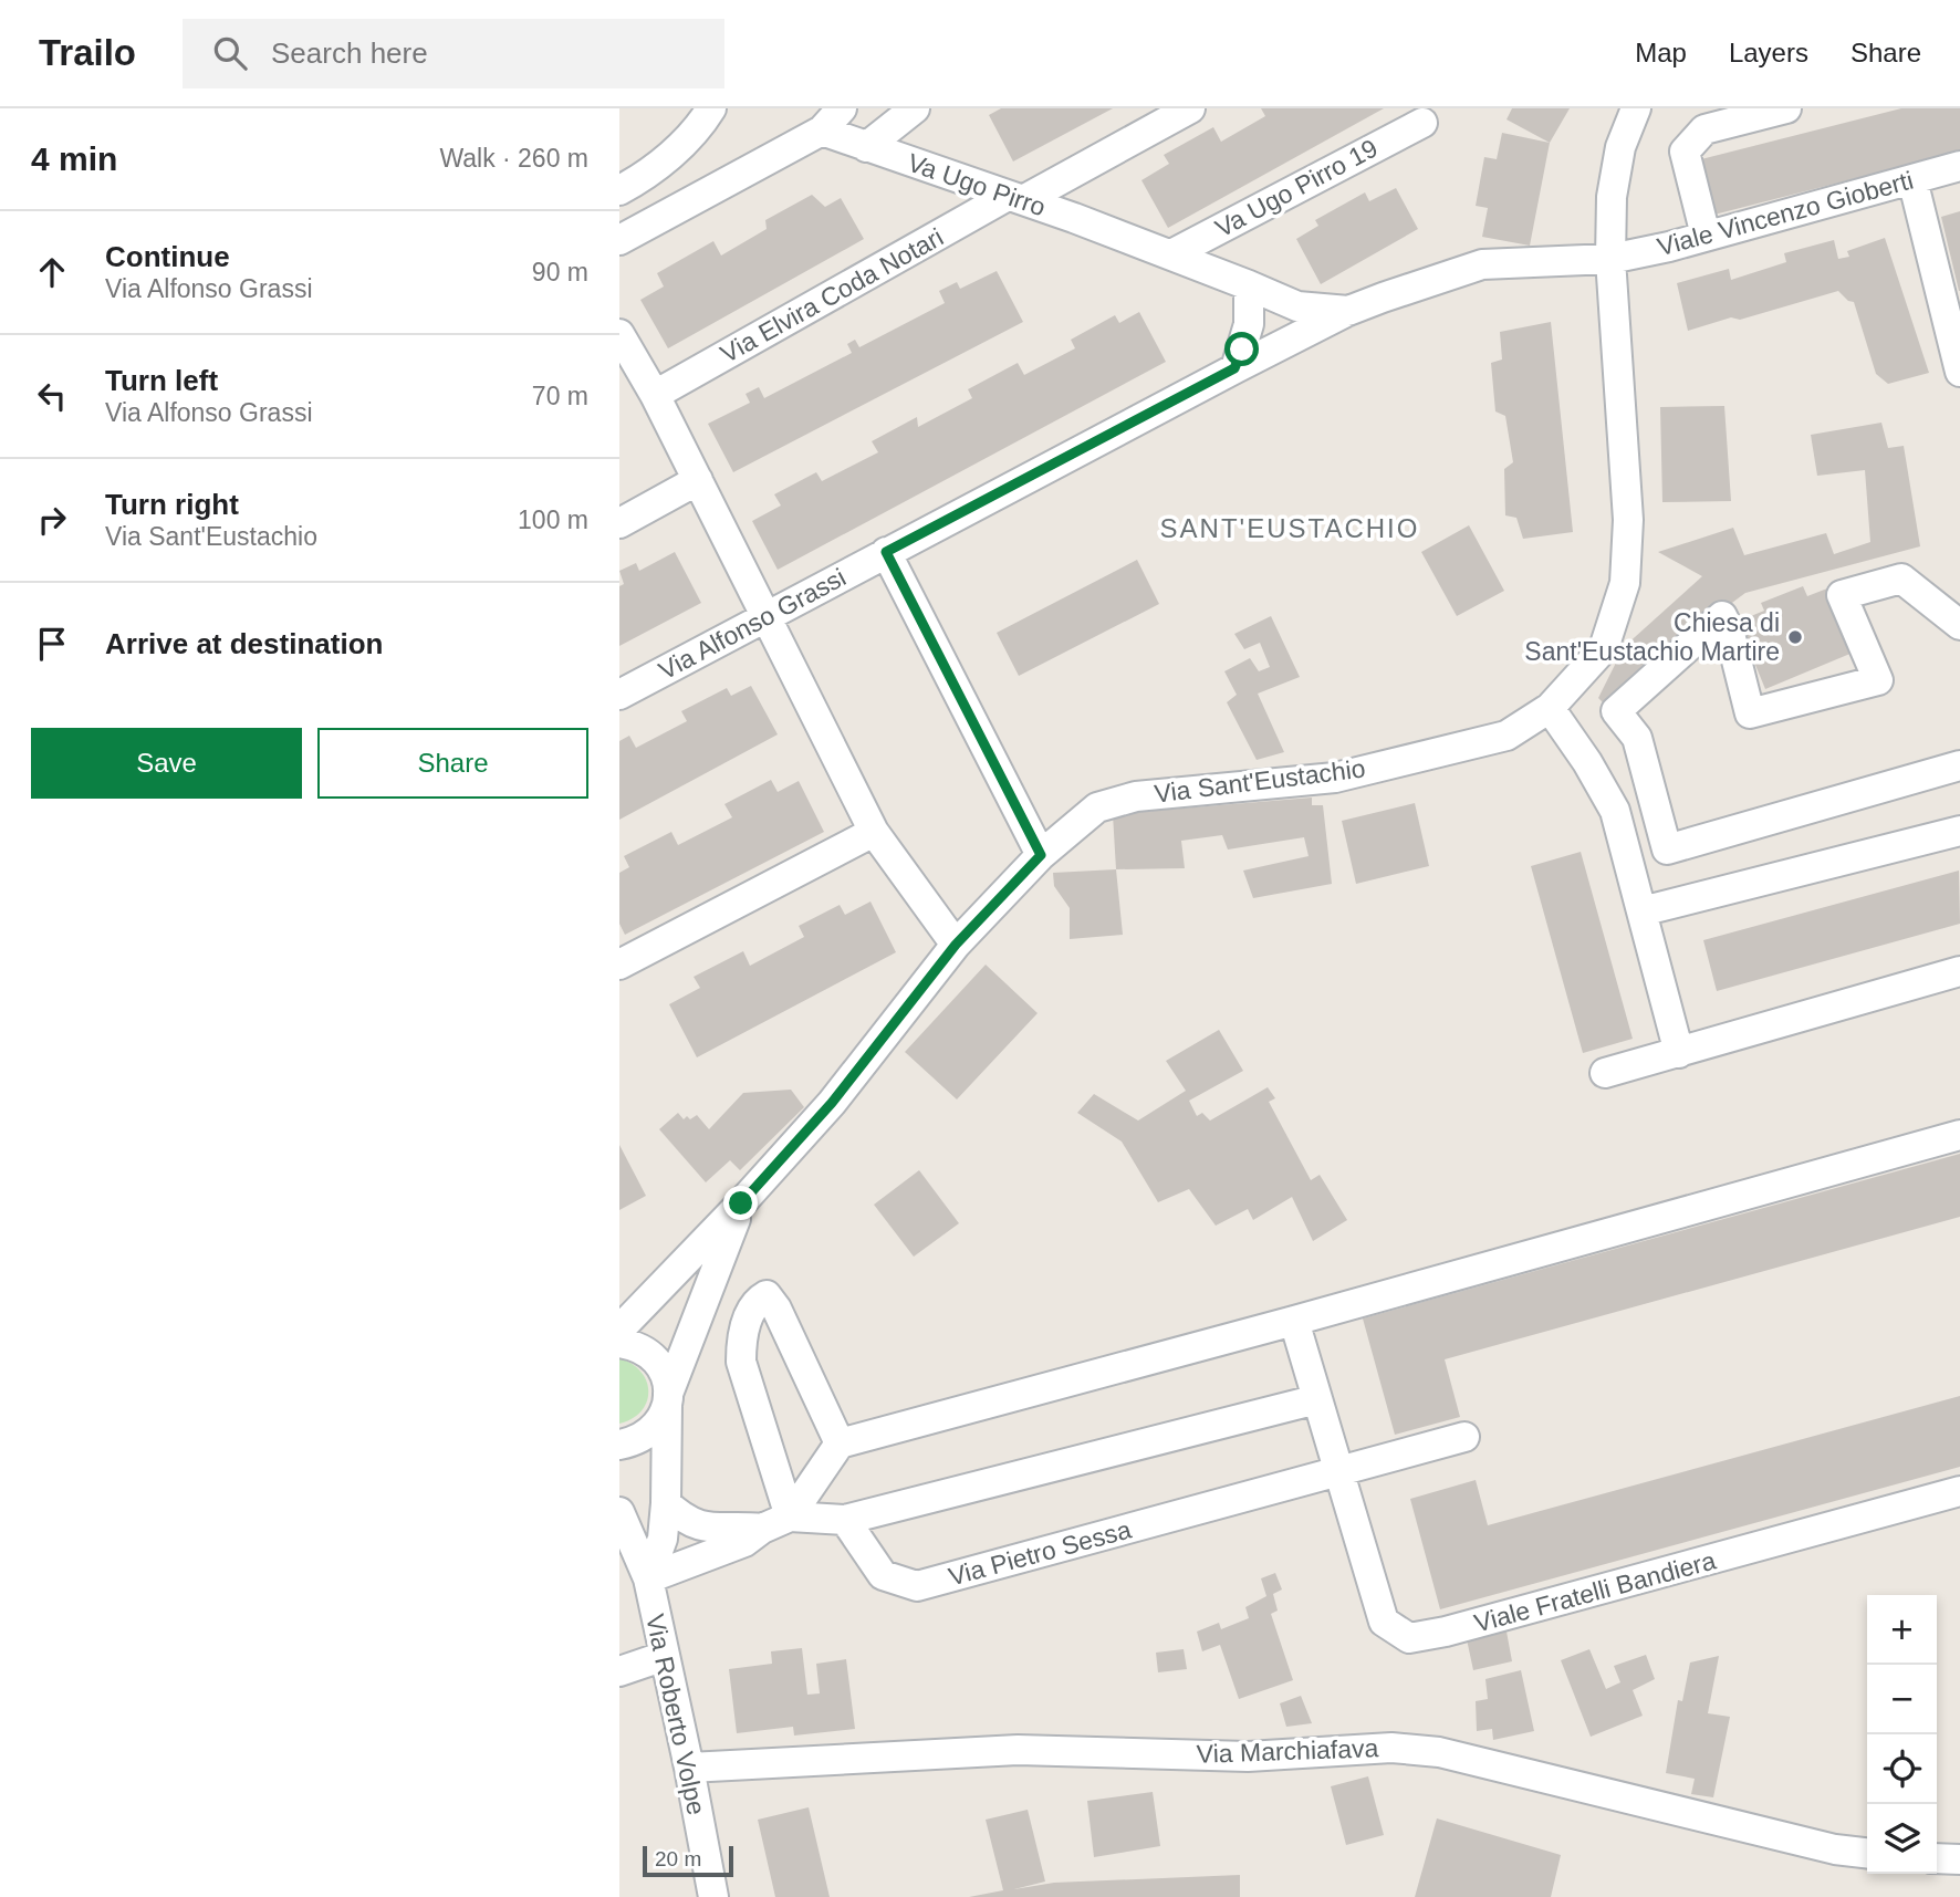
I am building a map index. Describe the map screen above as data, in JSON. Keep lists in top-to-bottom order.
{
  "streets": {
    "street": [
      "Va Ugo Pirro",
      "Va Ugo Pirro 19",
      "Viale Vincenzo Gioberti",
      "Via Elvira Coda Notari",
      "Via Alfonso Grassi",
      "Via Sant'Eustachio",
      "Via Pietro Sessa",
      "Viale Fratelli Bandiera",
      "Via Roberto Volpe",
      "Via Marchiafava"
    ]
  },
  "crossings": [
    ["Va Ugo Pirro", "Va Ugo Pirro 19"],
    ["Va Ugo Pirro", "Via Elvira Coda Notari"],
    ["Va Ugo Pirro", "Via Alfonso Grassi"],
    ["Viale Vincenzo Gioberti", "Via Alfonso Grassi"],
    ["Viale Vincenzo Gioberti", "Via Sant'Eustachio"],
    ["Via Alfonso Grassi", "Via Sant'Eustachio"],
    ["Via Sant'Eustachio", "Via Roberto Volpe"],
    ["Via Pietro Sessa", "Viale Fratelli Bandiera"],
    ["Via Roberto Volpe", "Via Marchiafava"]
  ],
  "districts": ["SANT'EUSTACHIO"],
  "places": ["Chiesa di Sant'Eustachio Martire"],
  "scale_bar": "20 m",
  "page": {
    "header": "Trailo",
    "search": "Search here",
    "nav": ["Map", "Layers", "Share"],
    "heading": ["4 min", "Walk · 260 m"],
    "list": [
      ["Continue", "Via Alfonso Grassi", "90 m"],
      ["Turn left", "Via Alfonso Grassi", "70 m"],
      ["Turn right", "Via Sant'Eustachio", "100 m"],
      "Arrive at destination"
    ],
    "buttons": ["Save", "Share"],
    "map_buttons": ["+", "−"],
    "scale": "20 m"
  }
}
